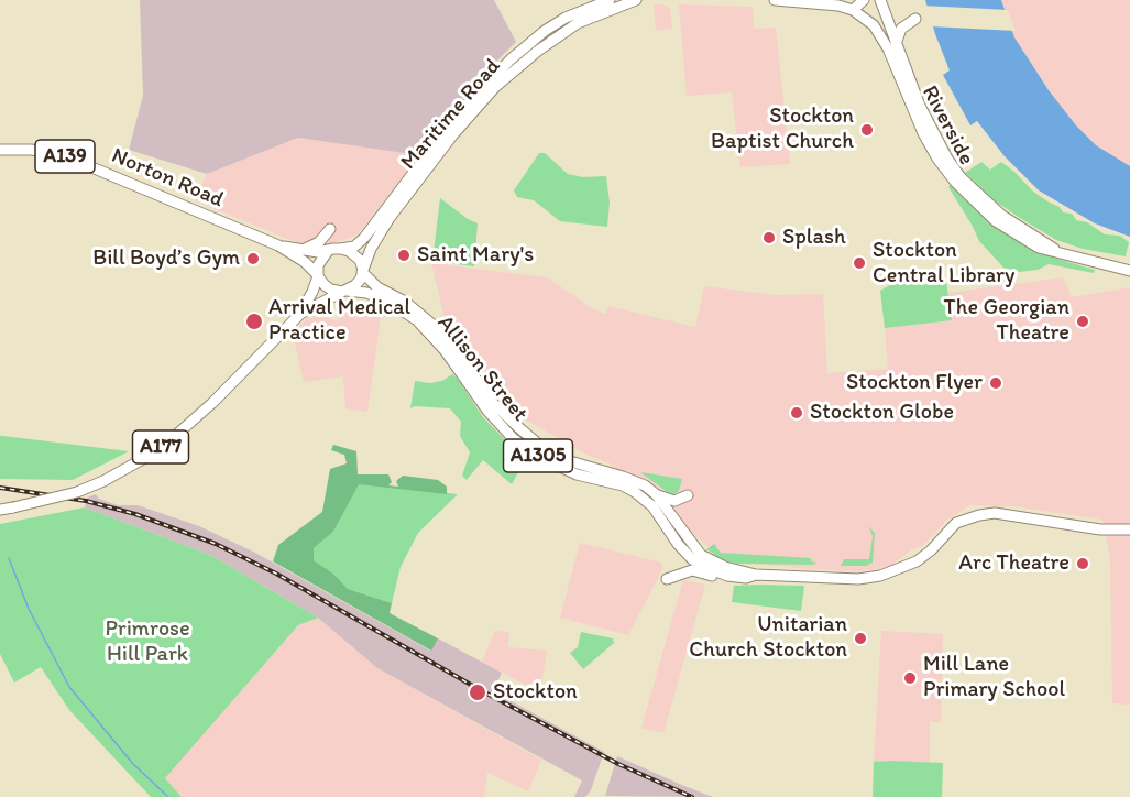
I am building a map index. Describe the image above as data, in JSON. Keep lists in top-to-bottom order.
{
  "streets": {
    "main road": [
      "Maritime Road",
      "Riverside",
      "A139",
      "Norton Road",
      "Allison Street",
      "A177",
      "A1305"
    ]
  },
  "crossings": [
    ["Maritime Road", "Norton Road"],
    ["Maritime Road", "Allison Street"],
    ["Maritime Road", "A177"],
    ["Norton Road", "Allison Street"],
    ["Norton Road", "A177"],
    ["Allison Street", "A177"],
    ["Allison Street", "A1305"]
  ],
  "parks": ["Primrose Hill Park"],
  "places": [
    "Stockton Baptist Church",
    "Splash",
    "Saint Mary's",
    "Bill Boyd’s Gym",
    "Stockton Central Library",
    "Arrival Medical Practice",
    "The Georgian Theatre",
    "Stockton Flyer",
    "Stockton Globe",
    "Arc Theatre",
    "Unitarian Church Stockton",
    "Mill Lane Primary School",
    "Stockton"
  ]
}
